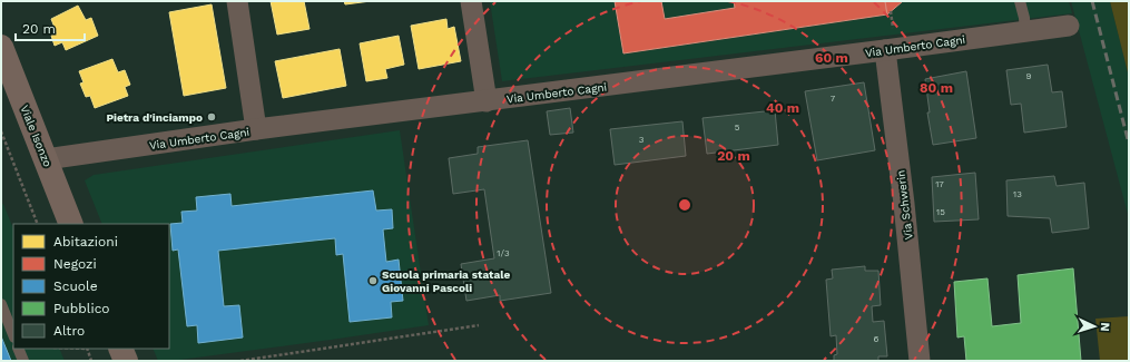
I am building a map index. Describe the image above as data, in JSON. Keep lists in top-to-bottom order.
{
  "streets": {
    "main road": ["Viale Isonzo"],
    "street": ["Via Umberto Cagni", "Via Schwerin"]
  },
  "crossings": [
    ["Via Umberto Cagni", "Viale Isonzo"],
    ["Via Umberto Cagni", "Via Schwerin"]
  ],
  "places": ["Pietra d'inciampo", "Scuola primaria statale Giovanni Pascoli"],
  "house_numbers": [
    "9",
    "7",
    "5",
    "3",
    "17",
    "13",
    "15",
    "1/3",
    "6"
  ],
  "legend": [
    "Abitazioni",
    "Negozi",
    "Scuole",
    "Pubblico",
    "Altro"
  ],
  "scale_bar": "20 m",
  "north": "right",
  "rings": [
    "60 m",
    "80 m",
    "40 m",
    "20 m"
  ]
}
